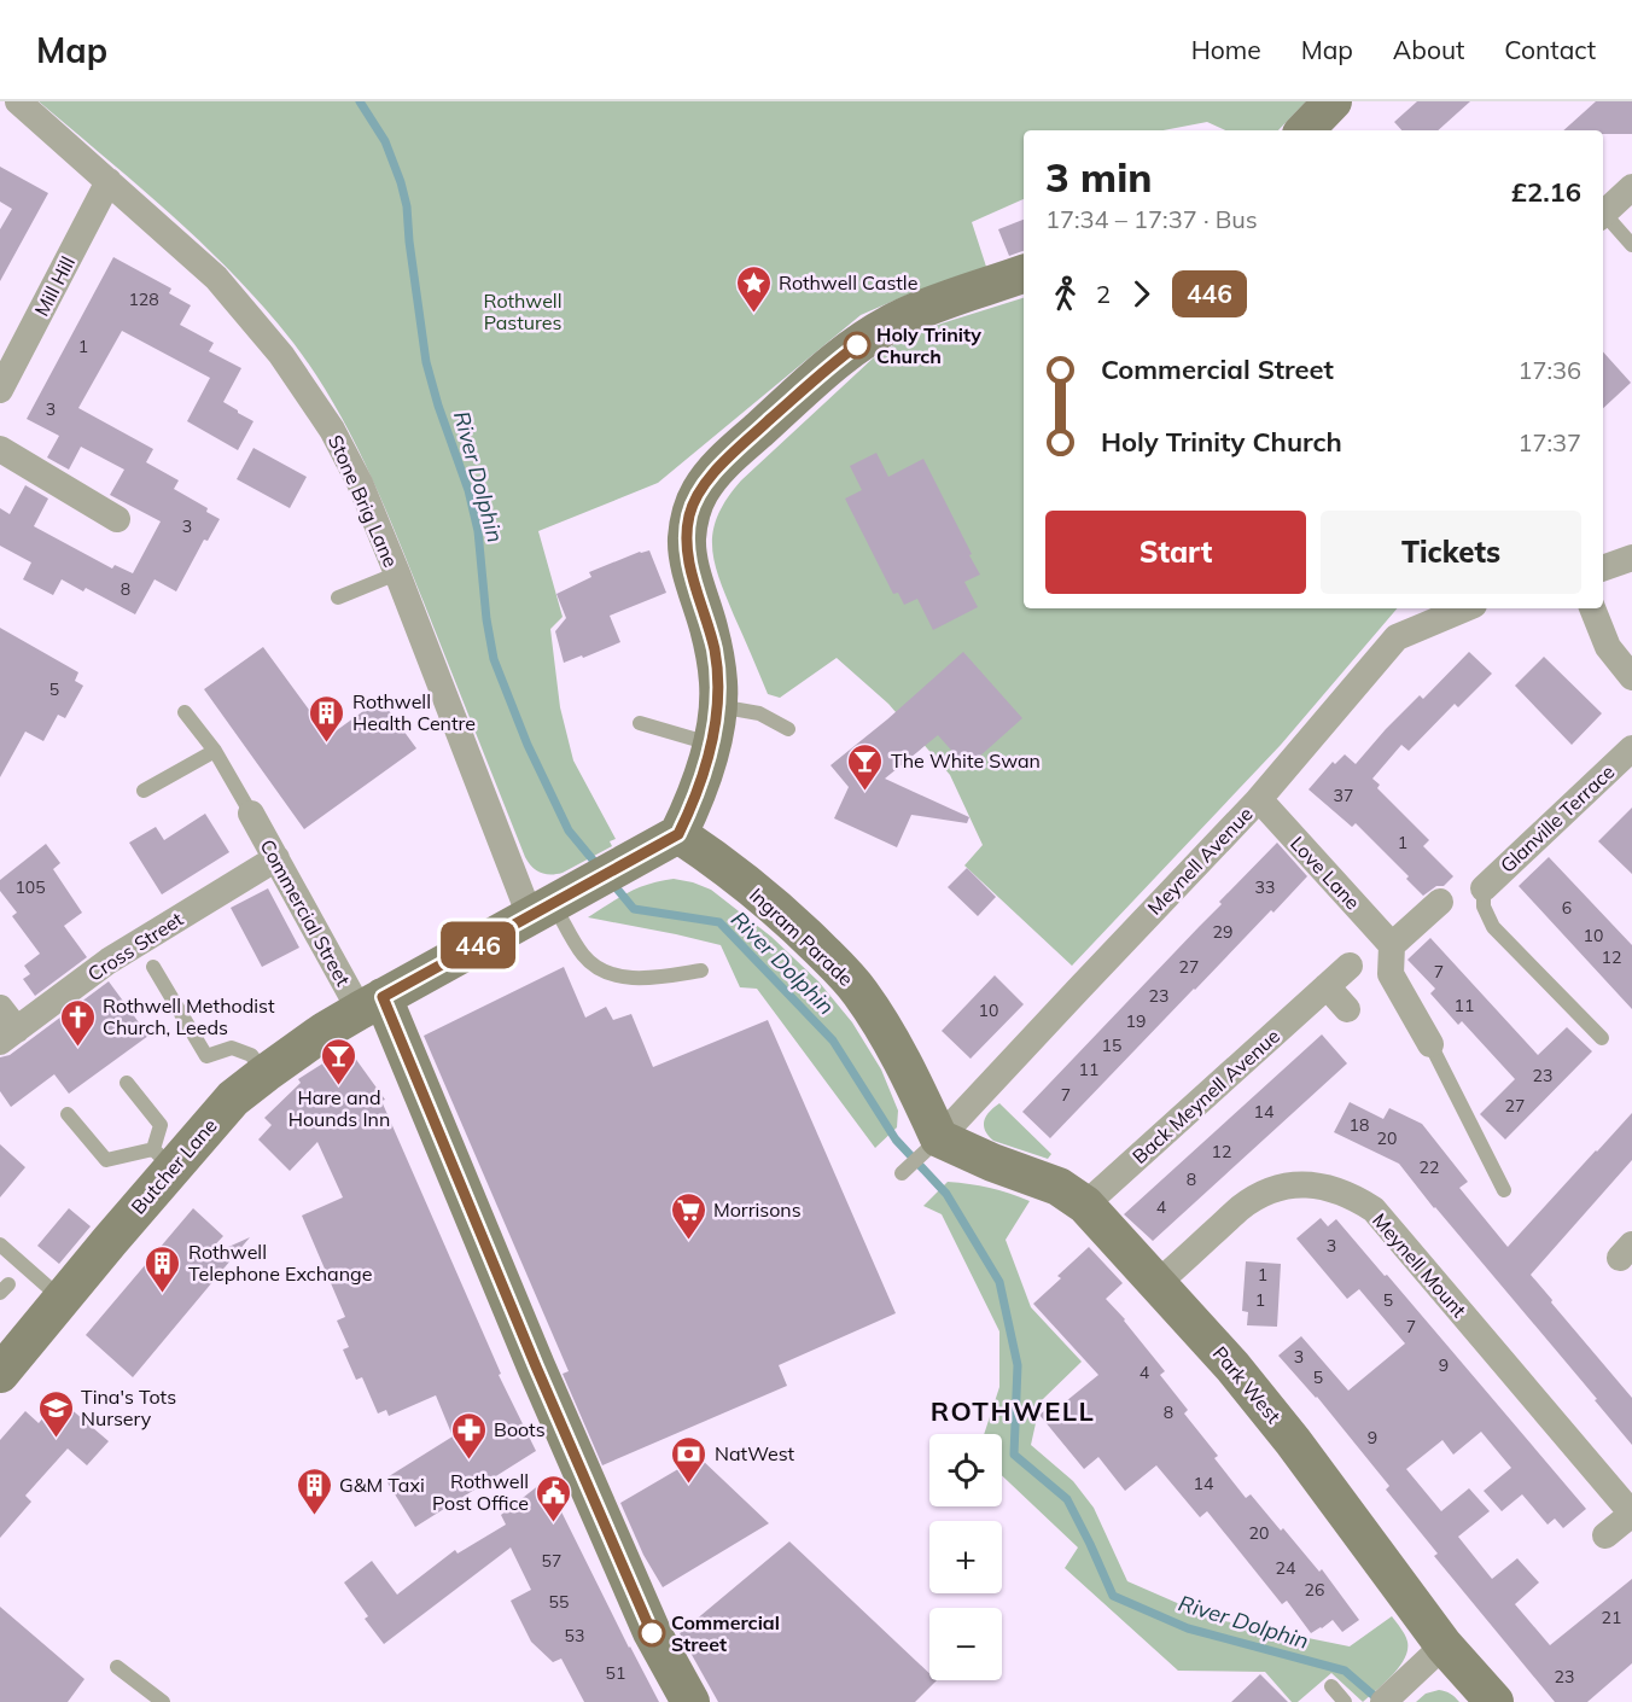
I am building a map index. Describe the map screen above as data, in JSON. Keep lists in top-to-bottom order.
{
  "streets": {
    "street": [
      "Mill Hill",
      "Stone Brig Lane",
      "Glanville Terrace",
      "Meynell Avenue",
      "Love Lane",
      "Commercial Street",
      "Ingram Parade",
      "Cross Street",
      "Back Meynell Avenue",
      "Butcher Lane",
      "Meynell Mount",
      "Park West"
    ]
  },
  "crossings": [
    ["Mill Hill", "Stone Brig Lane"],
    ["Stone Brig Lane", "Butcher Lane"],
    ["Meynell Avenue", "Love Lane"],
    ["Meynell Avenue", "Ingram Parade"],
    ["Meynell Avenue", "Park West"],
    ["Commercial Street", "Cross Street"],
    ["Commercial Street", "Butcher Lane"],
    ["Ingram Parade", "Butcher Lane"],
    ["Ingram Parade", "Park West"],
    ["Back Meynell Avenue", "Park West"],
    ["Meynell Mount", "Park West"]
  ],
  "districts": ["ROTHWELL"],
  "water": ["River Dolphin"],
  "parks": ["Rothwell Pastures"],
  "places": {
    "place": ["Rothwell Castle"],
    "other": ["Holy Trinity Church", "Commercial Street"],
    "building": ["Rothwell Health Centre", "Rothwell Telephone Exchange", "G&M Taxi"],
    "bar": ["The White Swan", "Hare and Hounds Inn"],
    "church": ["Rothwell Methodist Church, Leeds"],
    "supermarket": ["Morrisons"],
    "school or university": ["Tina's Tots Nursery"],
    "pharmacy": ["Boots"],
    "bank": ["NatWest"],
    "public building": ["Rothwell Post Office"]
  },
  "lines": ["bus line 446"],
  "house_numbers": [
    "128",
    "1",
    "3",
    "3",
    "8",
    "5",
    "37",
    "1",
    "105",
    "33",
    "6",
    "29",
    "10",
    "12",
    "27",
    "7",
    "23",
    "11",
    "10",
    "19",
    "15",
    "11",
    "23",
    "7",
    "27",
    "14",
    "18",
    "20",
    "12",
    "22",
    "8",
    "4",
    "3",
    "1",
    "1",
    "5",
    "7",
    "3",
    "9",
    "4",
    "5",
    "8",
    "9",
    "14",
    "20",
    "57",
    "24",
    "26",
    "55",
    "21",
    "53",
    "51",
    "23"
  ],
  "page": {
    "header": "Map",
    "nav": [
      "Home",
      "Map",
      "About",
      "Contact"
    ],
    "on_map": "446",
    "heading": ["3 min", "17:34 – 17:37 · Bus", "£2.16"],
    "legs": ["2", "446"],
    "list": [
      {
        "name": "Commercial Street",
        "value": "17:36"
      },
      {
        "name": "Holy Trinity Church",
        "value": "17:37"
      }
    ],
    "buttons": ["Start", "Tickets"],
    "map_buttons": ["+", "−"]
  }
}
